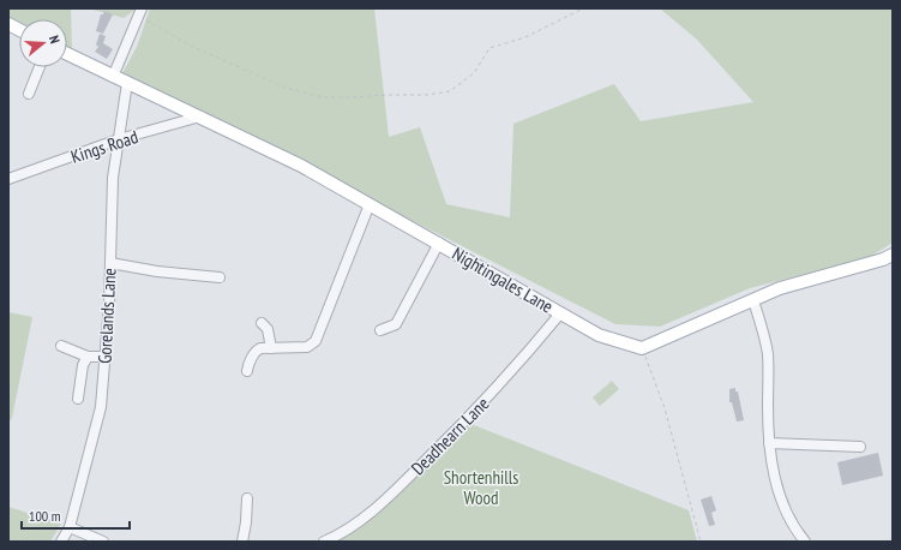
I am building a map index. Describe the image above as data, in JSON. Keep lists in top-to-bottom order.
{
  "streets": {
    "main road": ["Nightingales Lane"],
    "street": ["Kings Road", "Gorelands Lane", "Deadhearn Lane"]
  },
  "crossings": [
    ["Kings Road", "Nightingales Lane"],
    ["Kings Road", "Gorelands Lane"],
    ["Nightingales Lane", "Gorelands Lane"],
    ["Nightingales Lane", "Deadhearn Lane"]
  ],
  "parks": ["Shortenhills Wood"],
  "scale_bar": "100 m",
  "north": "right"
}
